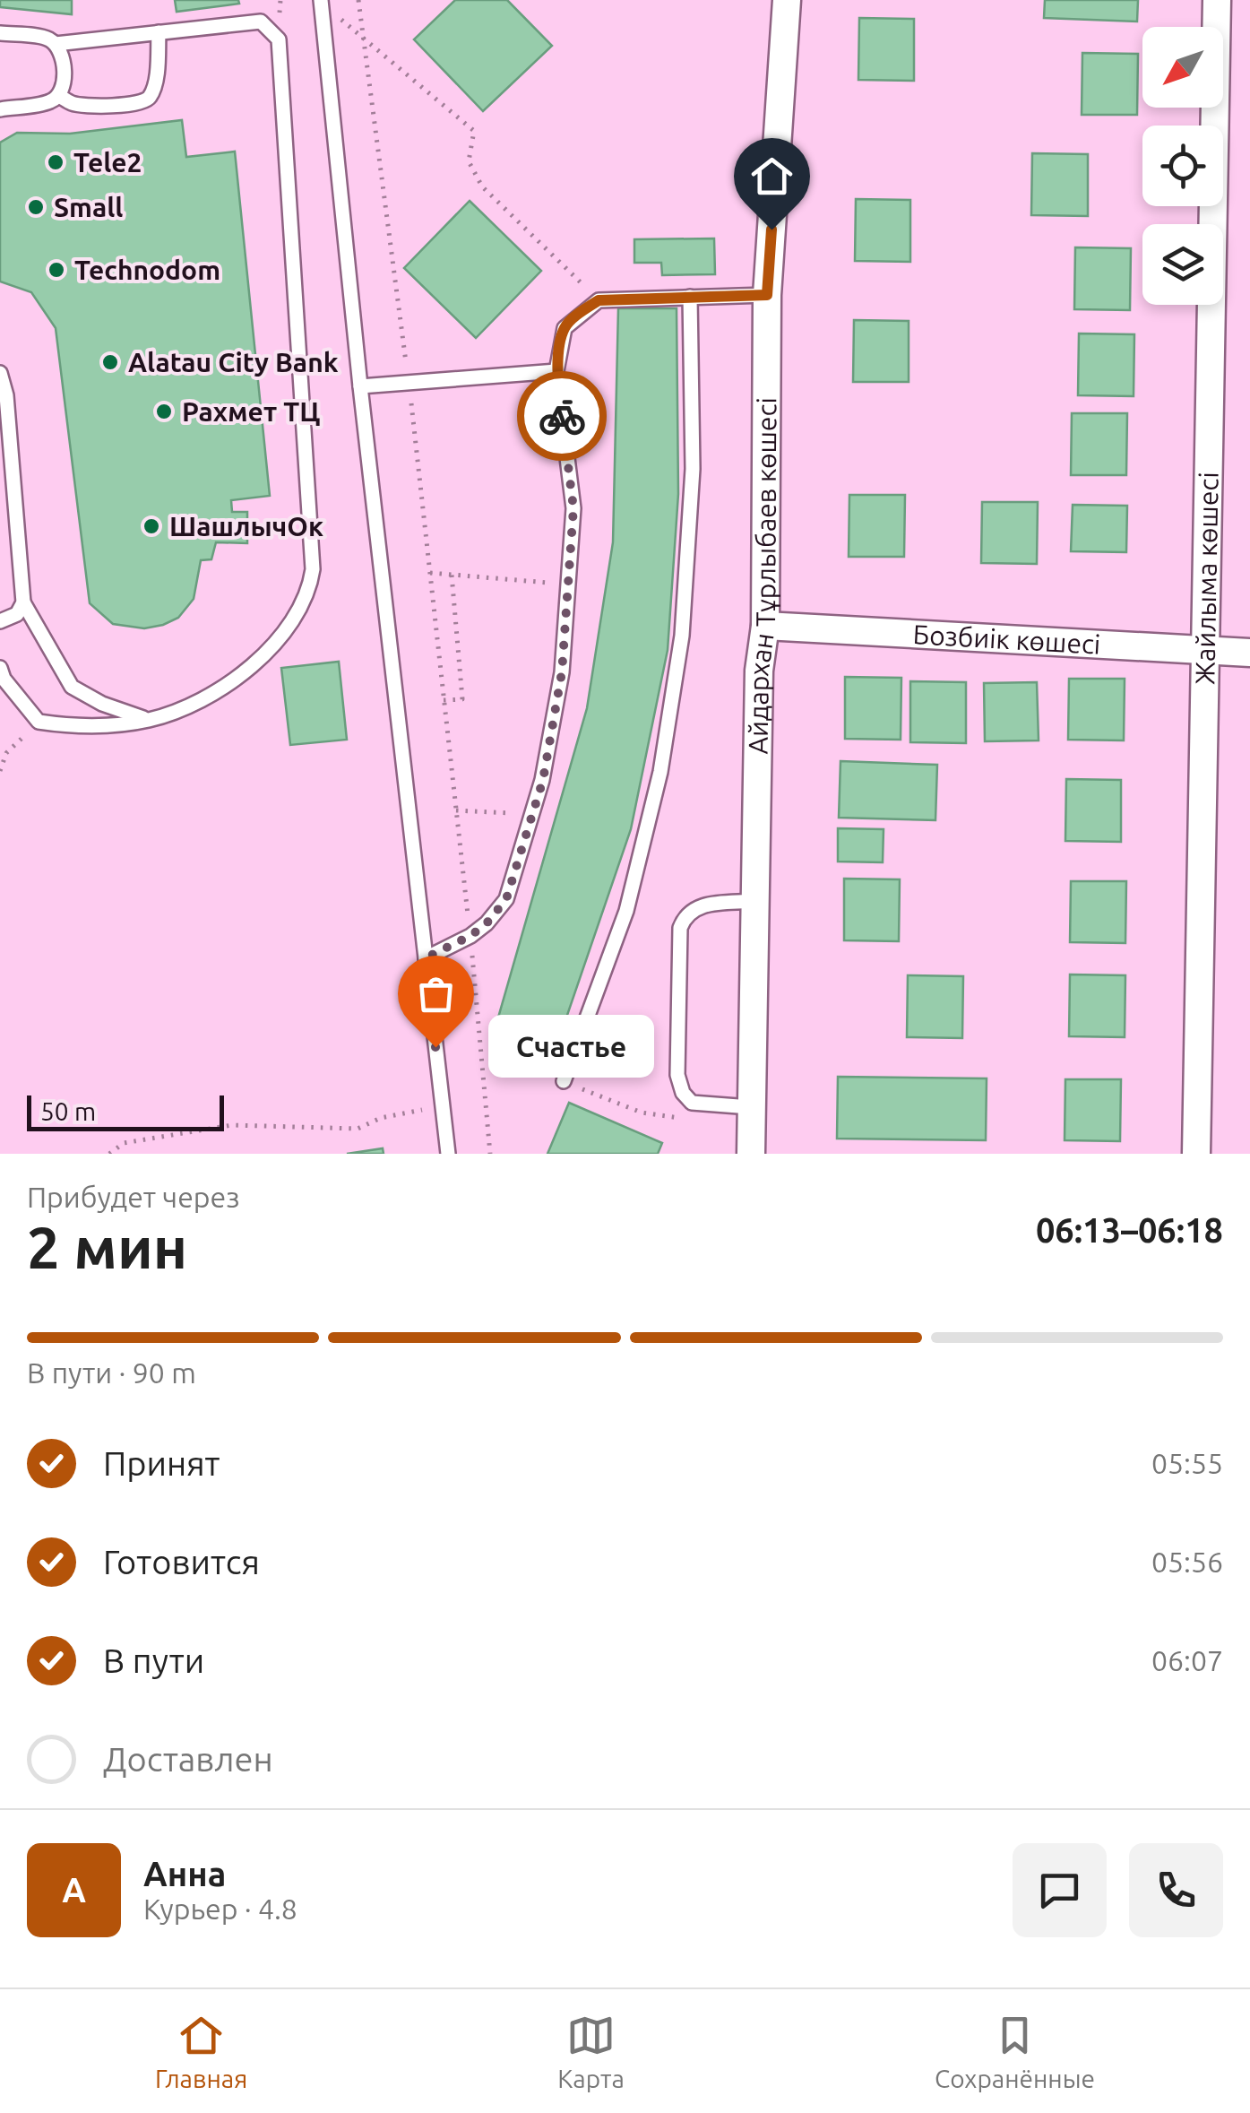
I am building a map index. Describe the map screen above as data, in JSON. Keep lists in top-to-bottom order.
{
  "streets": {
    "street": ["Айдархан Тұрлыбаев көшесі", "Жайлыма көшесі", "Бозбиік көшесі"]
  },
  "crossings": [
    ["Айдархан Тұрлыбаев көшесі", "Бозбиік көшесі"],
    ["Жайлыма көшесі", "Бозбиік көшесі"]
  ],
  "places": [
    "Tele2",
    "Small",
    "Technodom",
    "Alatau City Bank",
    "Рахмет ТЦ",
    "ШашлычОк",
    "Счастье"
  ],
  "scale_bar": "50 m",
  "north": "bottom left",
  "page": {
    "bubble": "Счастье",
    "scale": "50 m",
    "heading": ["2 мин", "Прибудет через", "06:13–06:18"],
    "panel": ["Анна", "Курьер · 4.8"],
    "bar": "В пути · 90 m",
    "list": [
      ["Принят", "05:55"],
      ["Готовится", "05:56"],
      ["В пути", "06:07"],
      "Доставлен"
    ],
    "round": "А",
    "tabs": ["Главная", "Карта", "Сохранённые"]
  }
}
